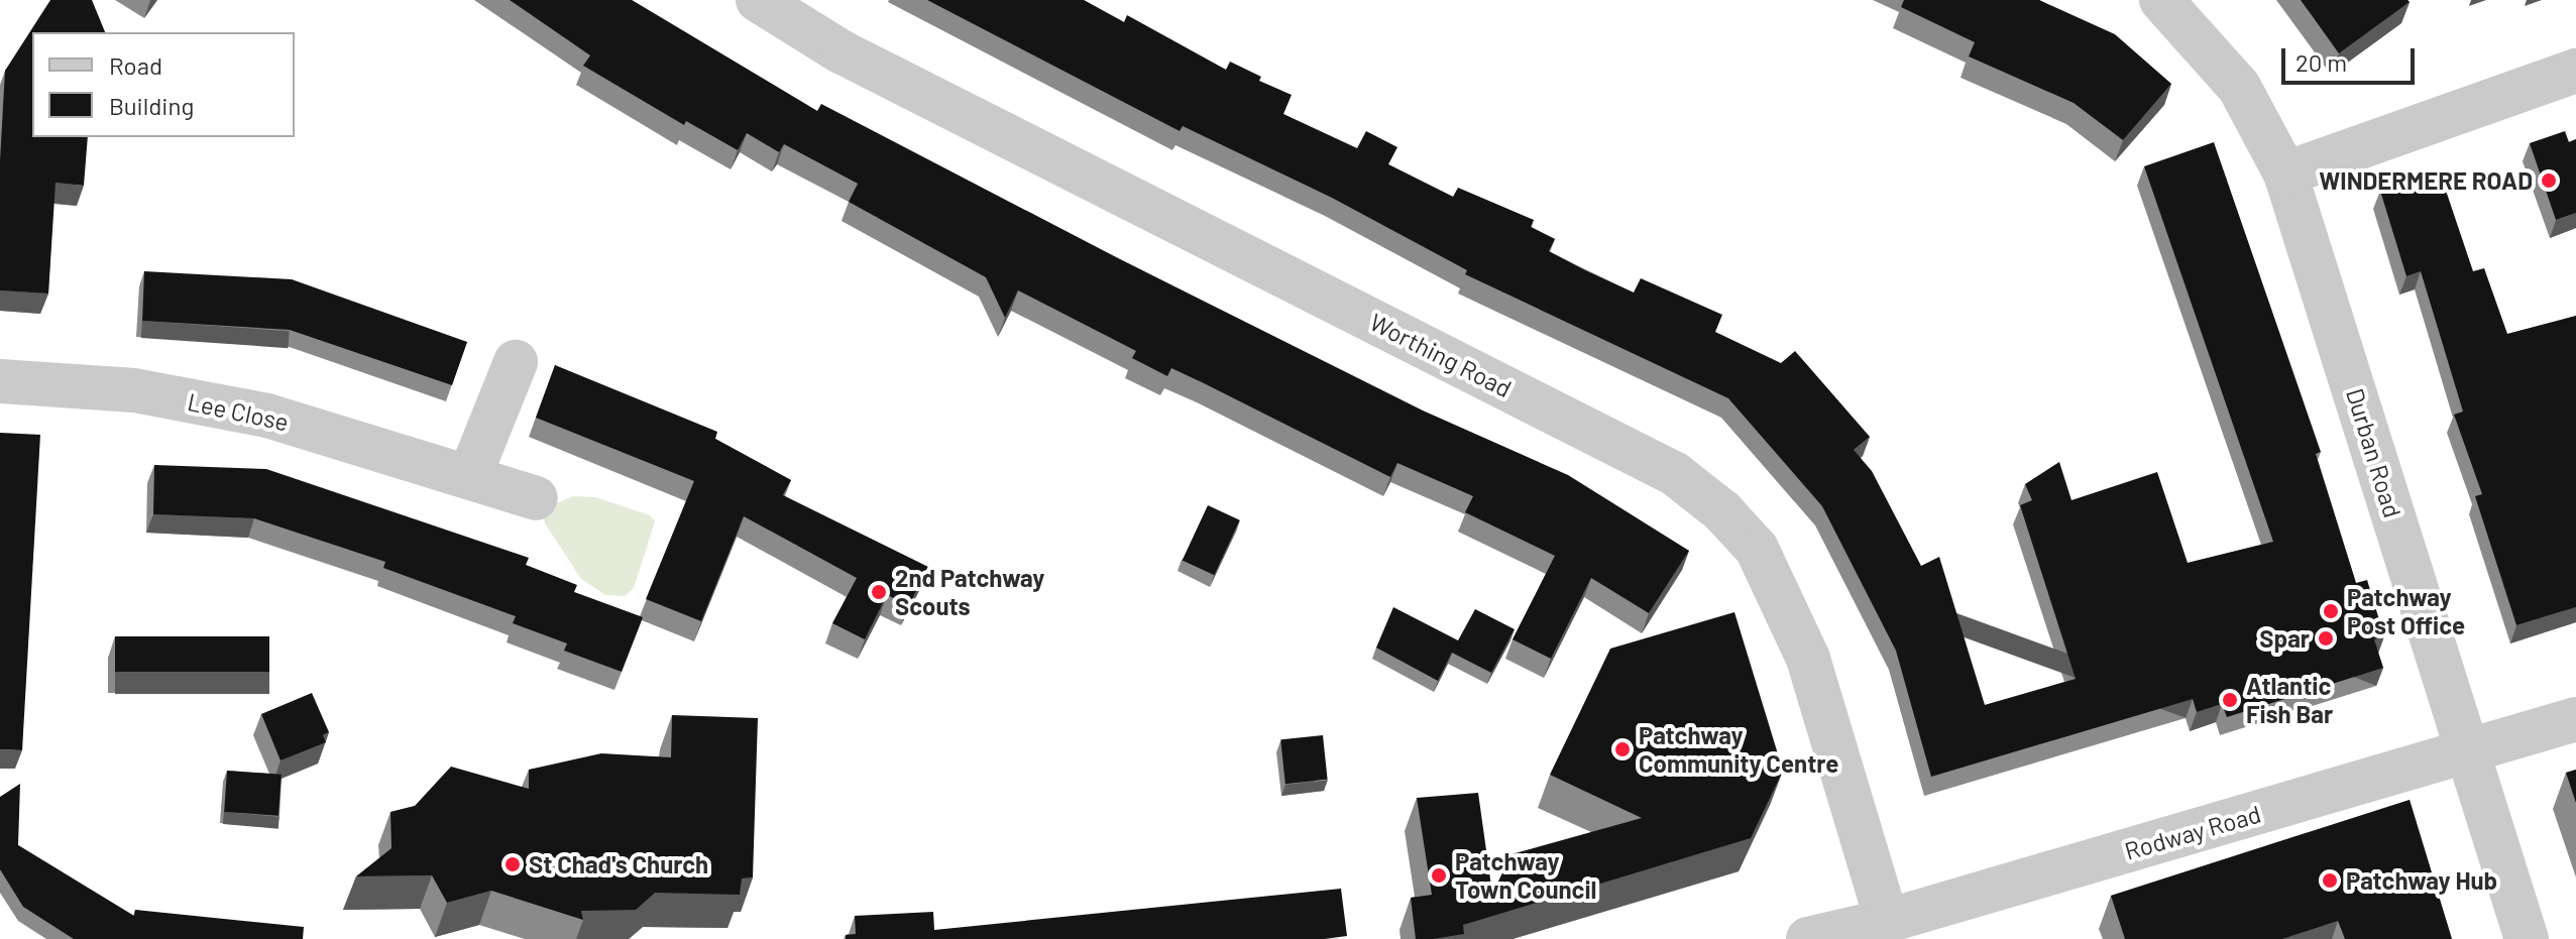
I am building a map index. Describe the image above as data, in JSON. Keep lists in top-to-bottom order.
{
  "streets": {
    "street": [
      "Worthing Road",
      "Lee Close",
      "Durban Road",
      "Rodway Road"
    ]
  },
  "crossings": [
    ["Worthing Road", "Rodway Road"],
    ["Durban Road", "Rodway Road"]
  ],
  "places": [
    "WINDERMERE ROAD",
    "2nd Patchway Scouts",
    "Patchway Post Office",
    "Spar",
    "Atlantic Fish Bar",
    "Patchway Community Centre",
    "St Chad's Church",
    "Patchway Town Council",
    "Patchway Hub"
  ],
  "legend": ["Road", "Building"],
  "scale_bar": "20 m"
}
